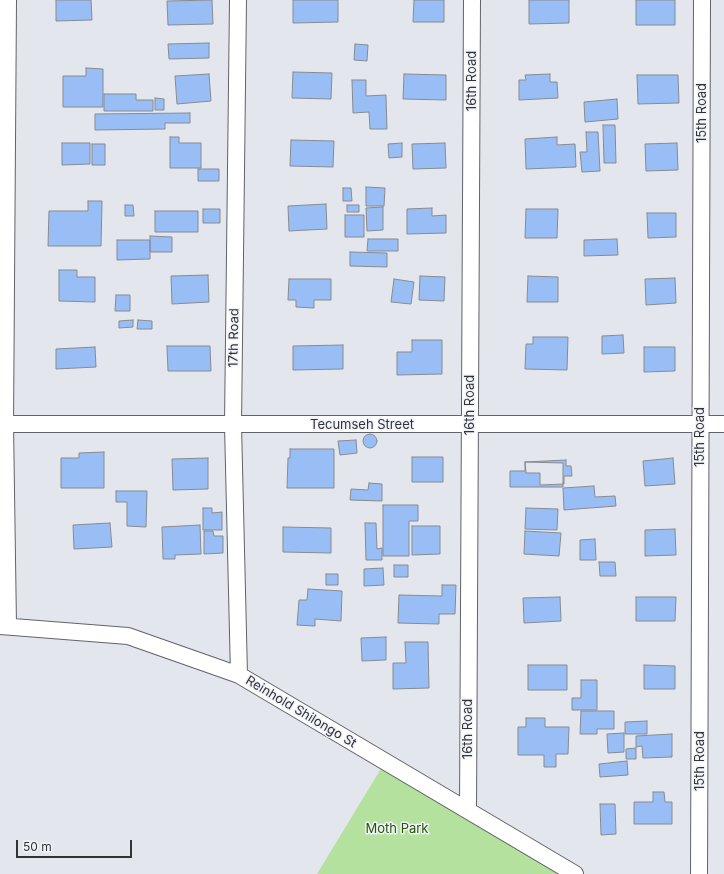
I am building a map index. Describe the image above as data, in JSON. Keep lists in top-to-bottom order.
{
  "streets": {
    "street": [
      "16th Road",
      "15th Road",
      "17th Road",
      "Tecumseh Street",
      "Reinhold Shilongo St"
    ]
  },
  "crossings": [
    ["16th Road", "Tecumseh Street"],
    ["16th Road", "Reinhold Shilongo St"],
    ["15th Road", "Tecumseh Street"],
    ["17th Road", "Tecumseh Street"],
    ["17th Road", "Reinhold Shilongo St"]
  ],
  "parks": ["Moth Park"],
  "scale_bar": "50 m"
}
